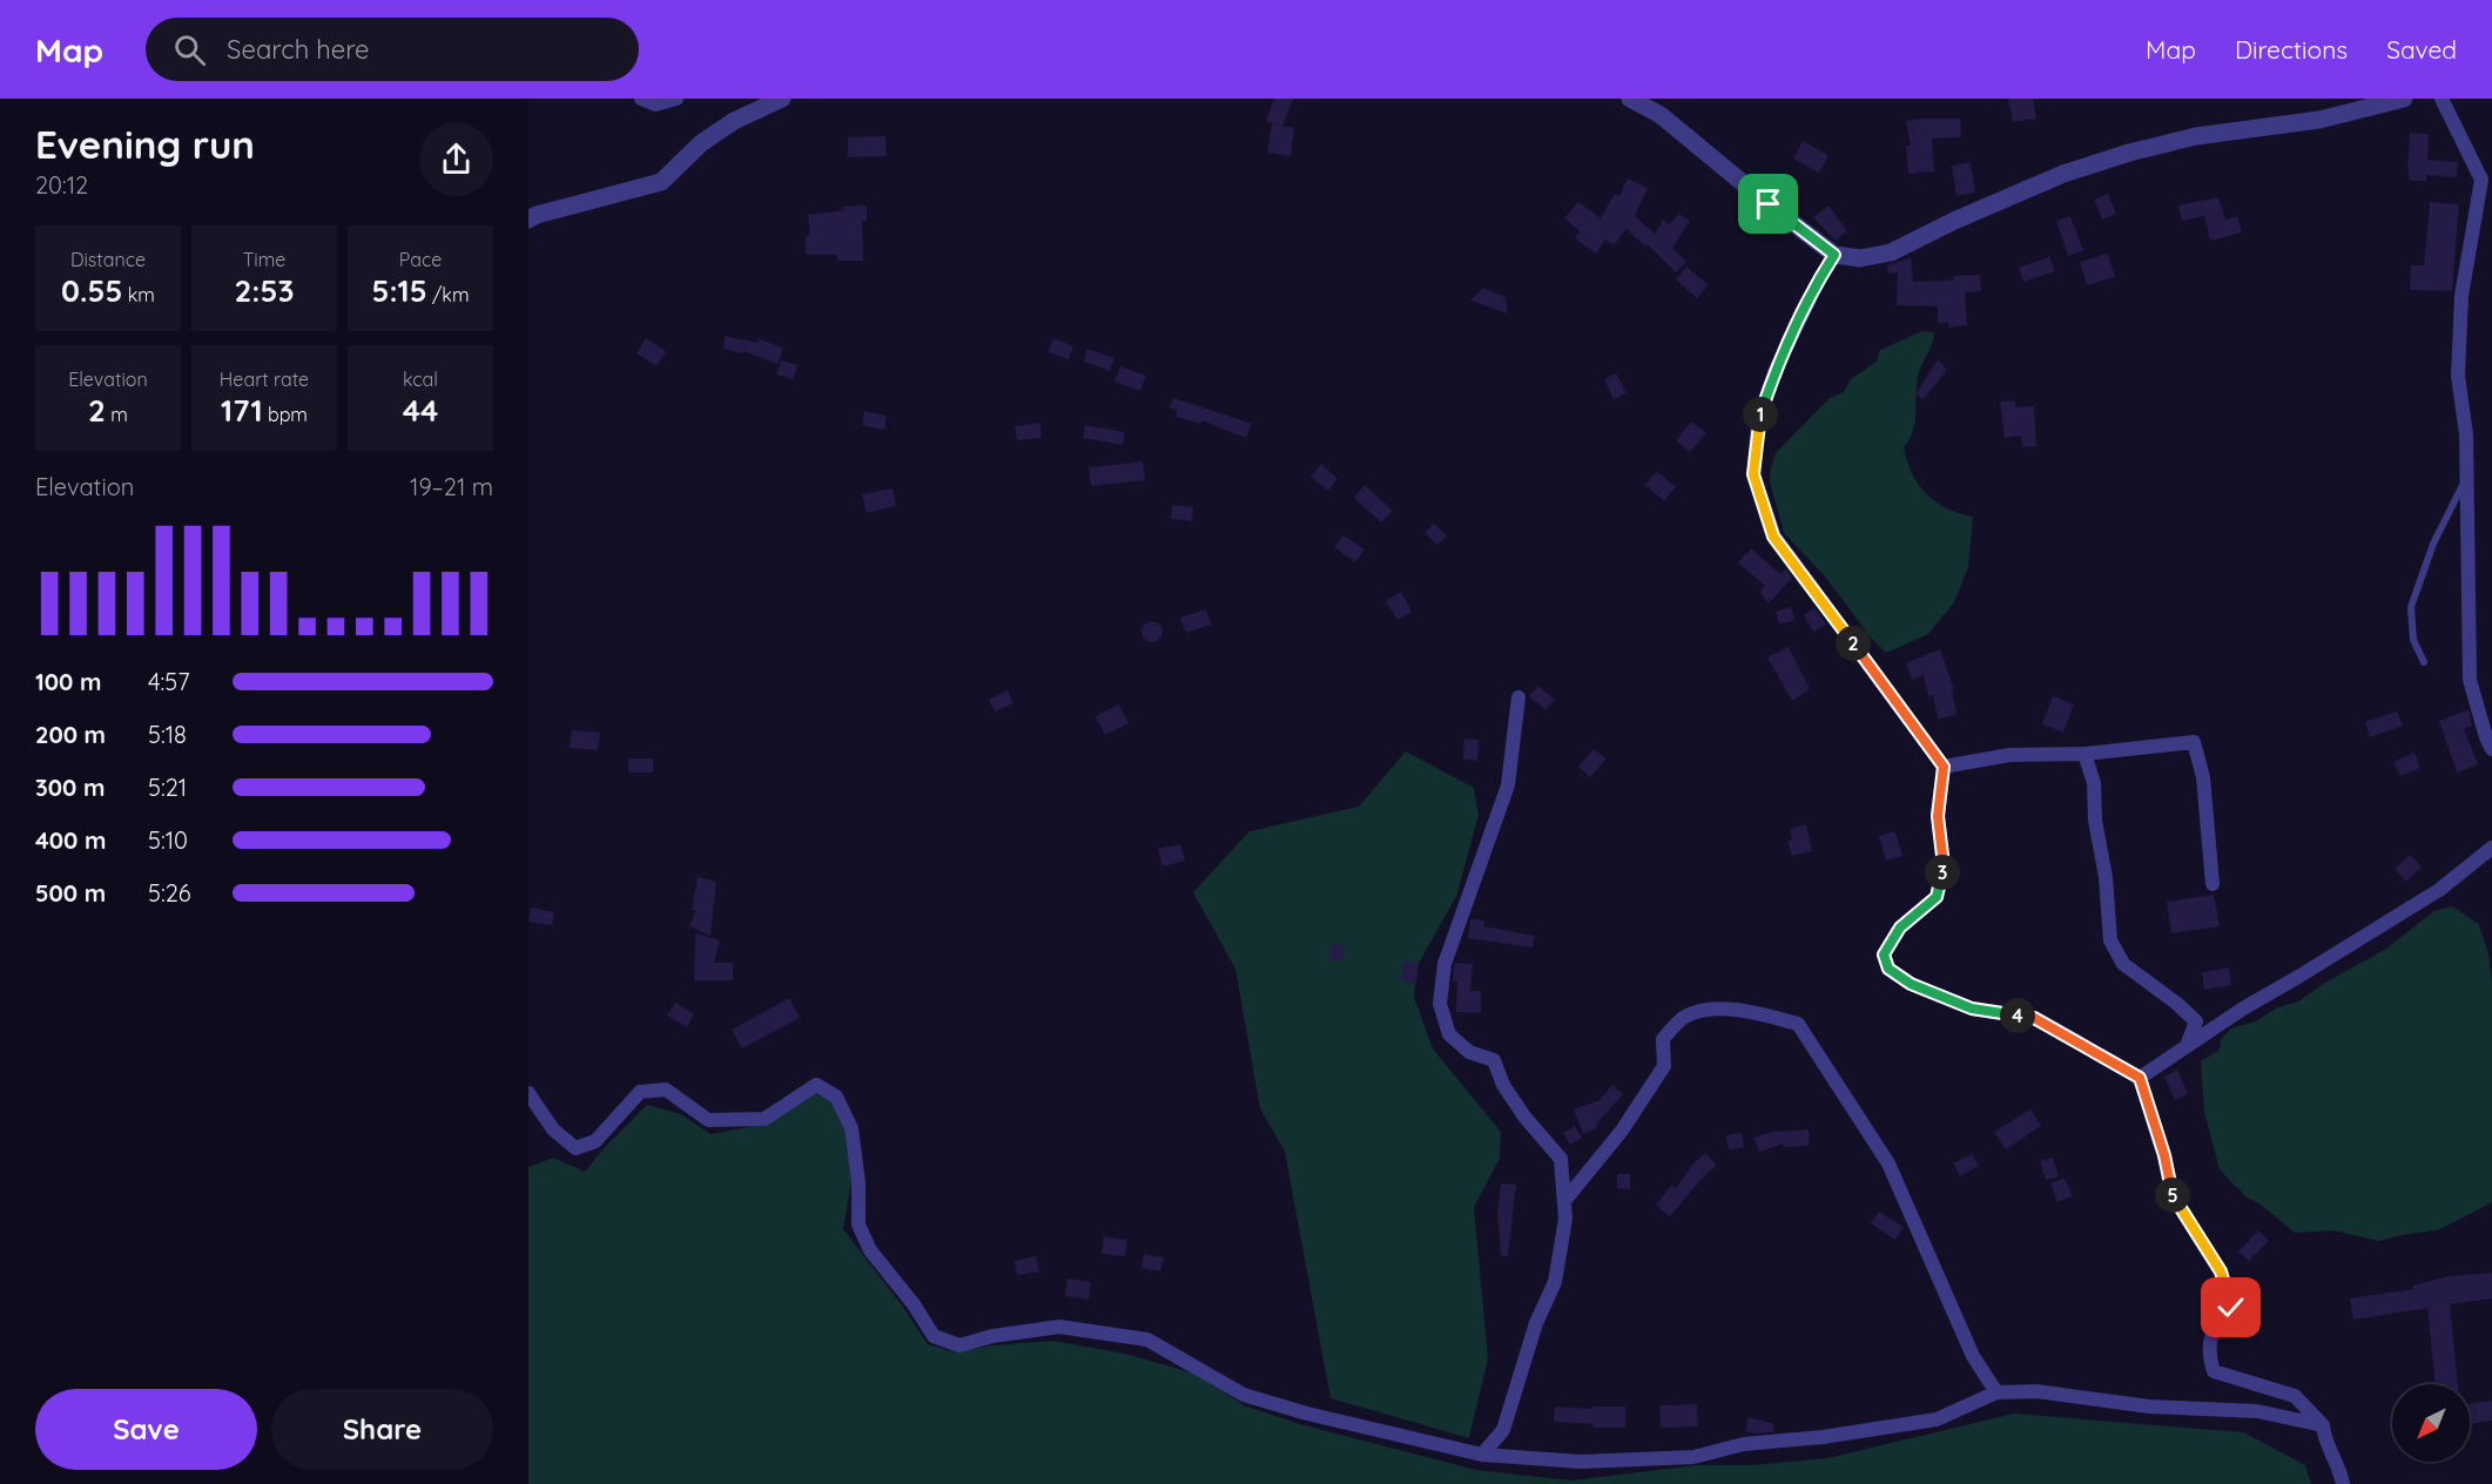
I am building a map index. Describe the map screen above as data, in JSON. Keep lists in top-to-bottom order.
{
  "north": "bottom left",
  "page": {
    "header": "Map",
    "search": "Search here",
    "nav": ["Map", "Directions", "Saved"],
    "heading": ["Evening run", "20:12"],
    "stats": [
      ["Distance", "0.55 km"],
      ["Time", "2:53"],
      ["Pace", "5:15 /km"],
      ["Elevation", "2 m"],
      ["Heart rate", "171 bpm"],
      ["kcal", "44"]
    ],
    "pins": [
      "1",
      "2",
      "3",
      "4",
      "5"
    ],
    "chart": ["Elevation", "19–21 m"],
    "list": [
      {
        "name": "100 m",
        "note": "4:57"
      },
      {
        "name": "200 m",
        "note": "5:18"
      },
      {
        "name": "300 m",
        "note": "5:21"
      },
      {
        "name": "400 m",
        "note": "5:10"
      },
      {
        "name": "500 m",
        "note": "5:26"
      }
    ],
    "buttons": ["Save", "Share"]
  }
}
